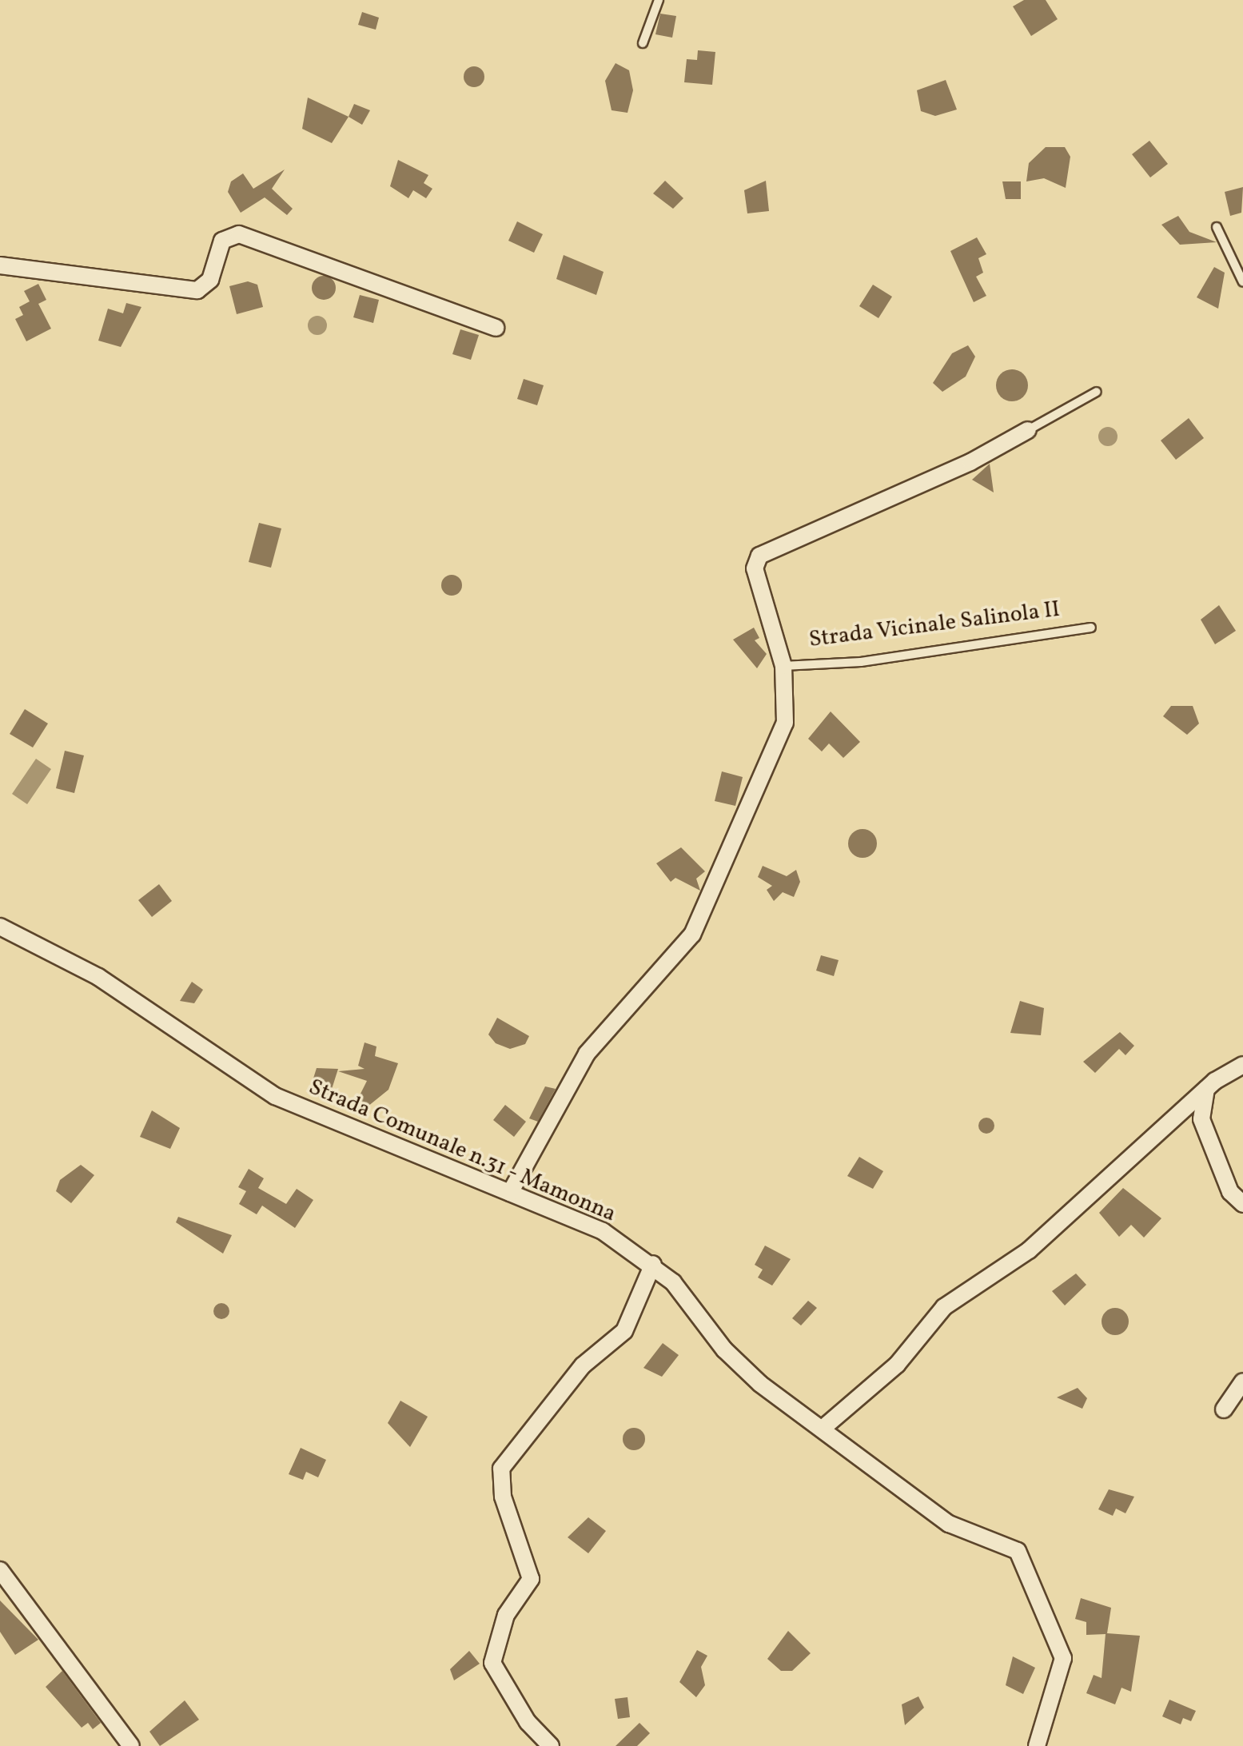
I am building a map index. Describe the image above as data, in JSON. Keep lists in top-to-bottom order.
{
  "streets": {
    "street": ["Strada Vicinale Salinola II", "Strada Comunale n.31 - Mamonna"]
  },
  "crossings": [
    ["Strada Vicinale Salinola II", "Strada Comunale n.31 - Mamonna"]
  ]
}
